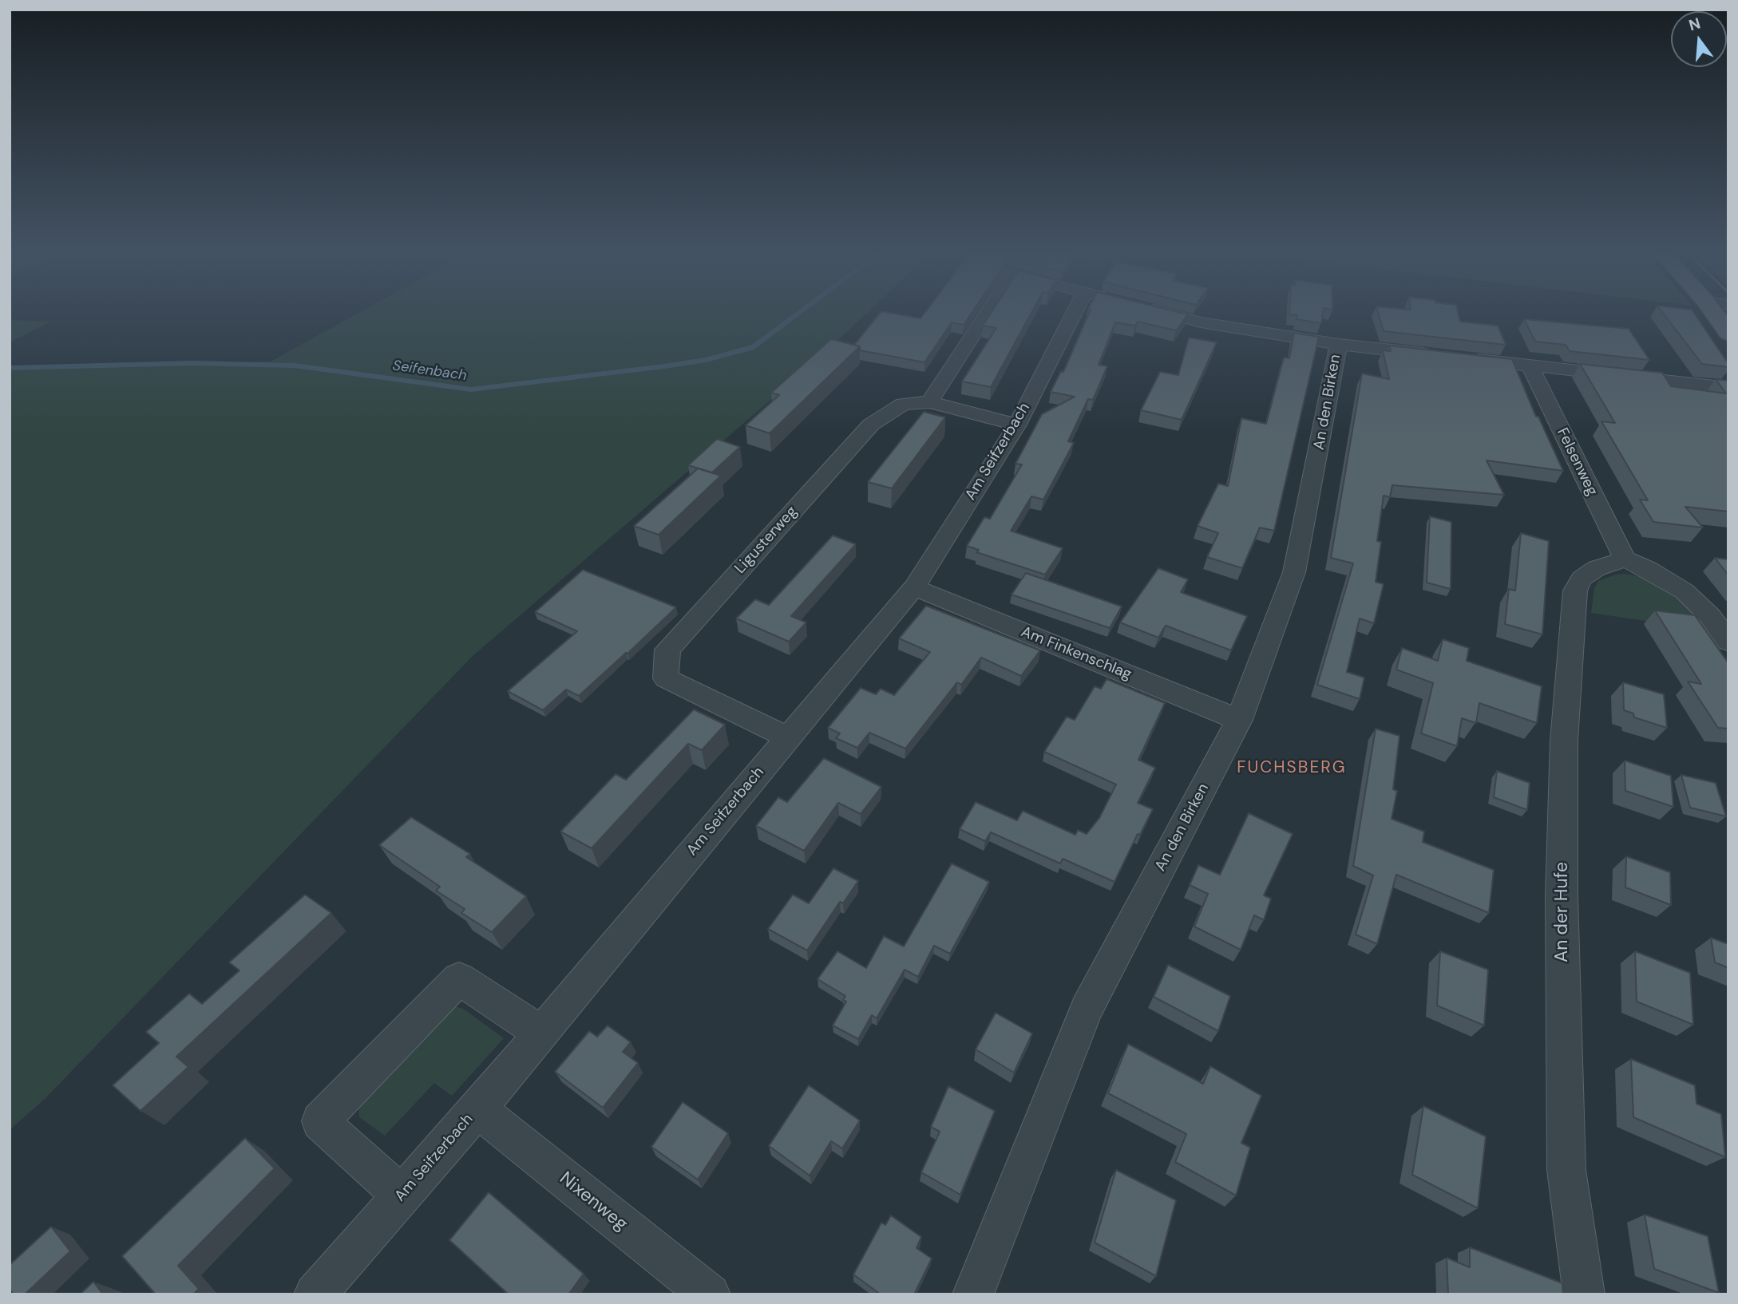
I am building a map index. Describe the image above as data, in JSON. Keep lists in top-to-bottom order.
{
  "streets": {
    "street": [
      "An den Birken",
      "Am Seifzerbach",
      "Felsenweg",
      "Ligusterweg",
      "Am Finkenschlag",
      "An der Hufe",
      "Nixenweg"
    ]
  },
  "crossings": [
    ["An den Birken", "Am Finkenschlag"],
    ["Am Seifzerbach", "Ligusterweg"],
    ["Am Seifzerbach", "Am Finkenschlag"],
    ["Am Seifzerbach", "Nixenweg"],
    ["Felsenweg", "An der Hufe"]
  ],
  "districts": ["FUCHSBERG"],
  "water": ["Seifenbach"],
  "north": "top"
}
